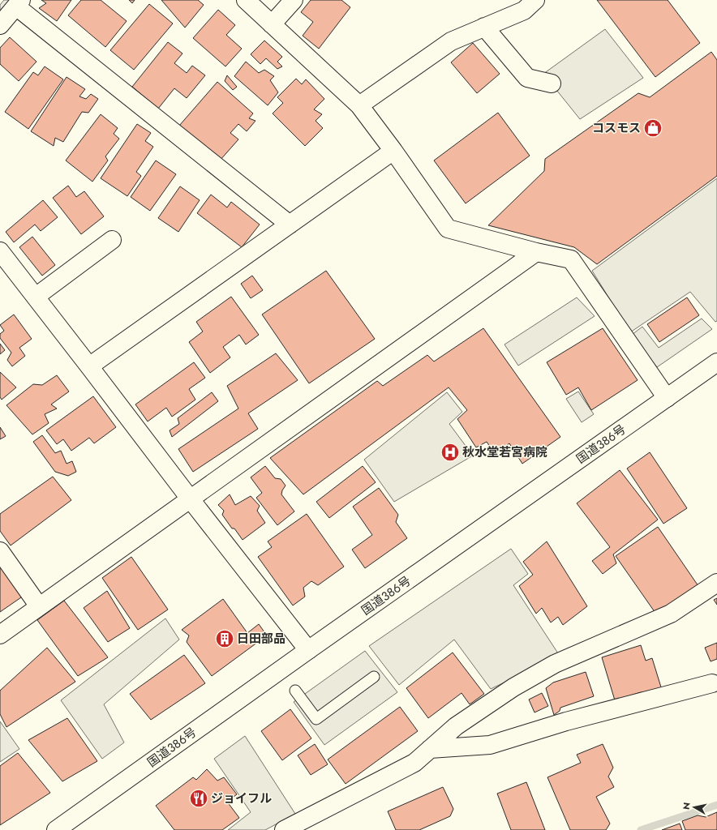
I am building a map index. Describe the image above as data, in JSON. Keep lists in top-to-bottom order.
{
  "streets": {
    "main road": ["国道386号"]
  },
  "places": {
    "shop": ["コスモス"],
    "hospital": ["秋水堂若宮病院"],
    "building": ["日田部品"],
    "restaurant": ["ジョイフル"]
  },
  "north": "left"
}
